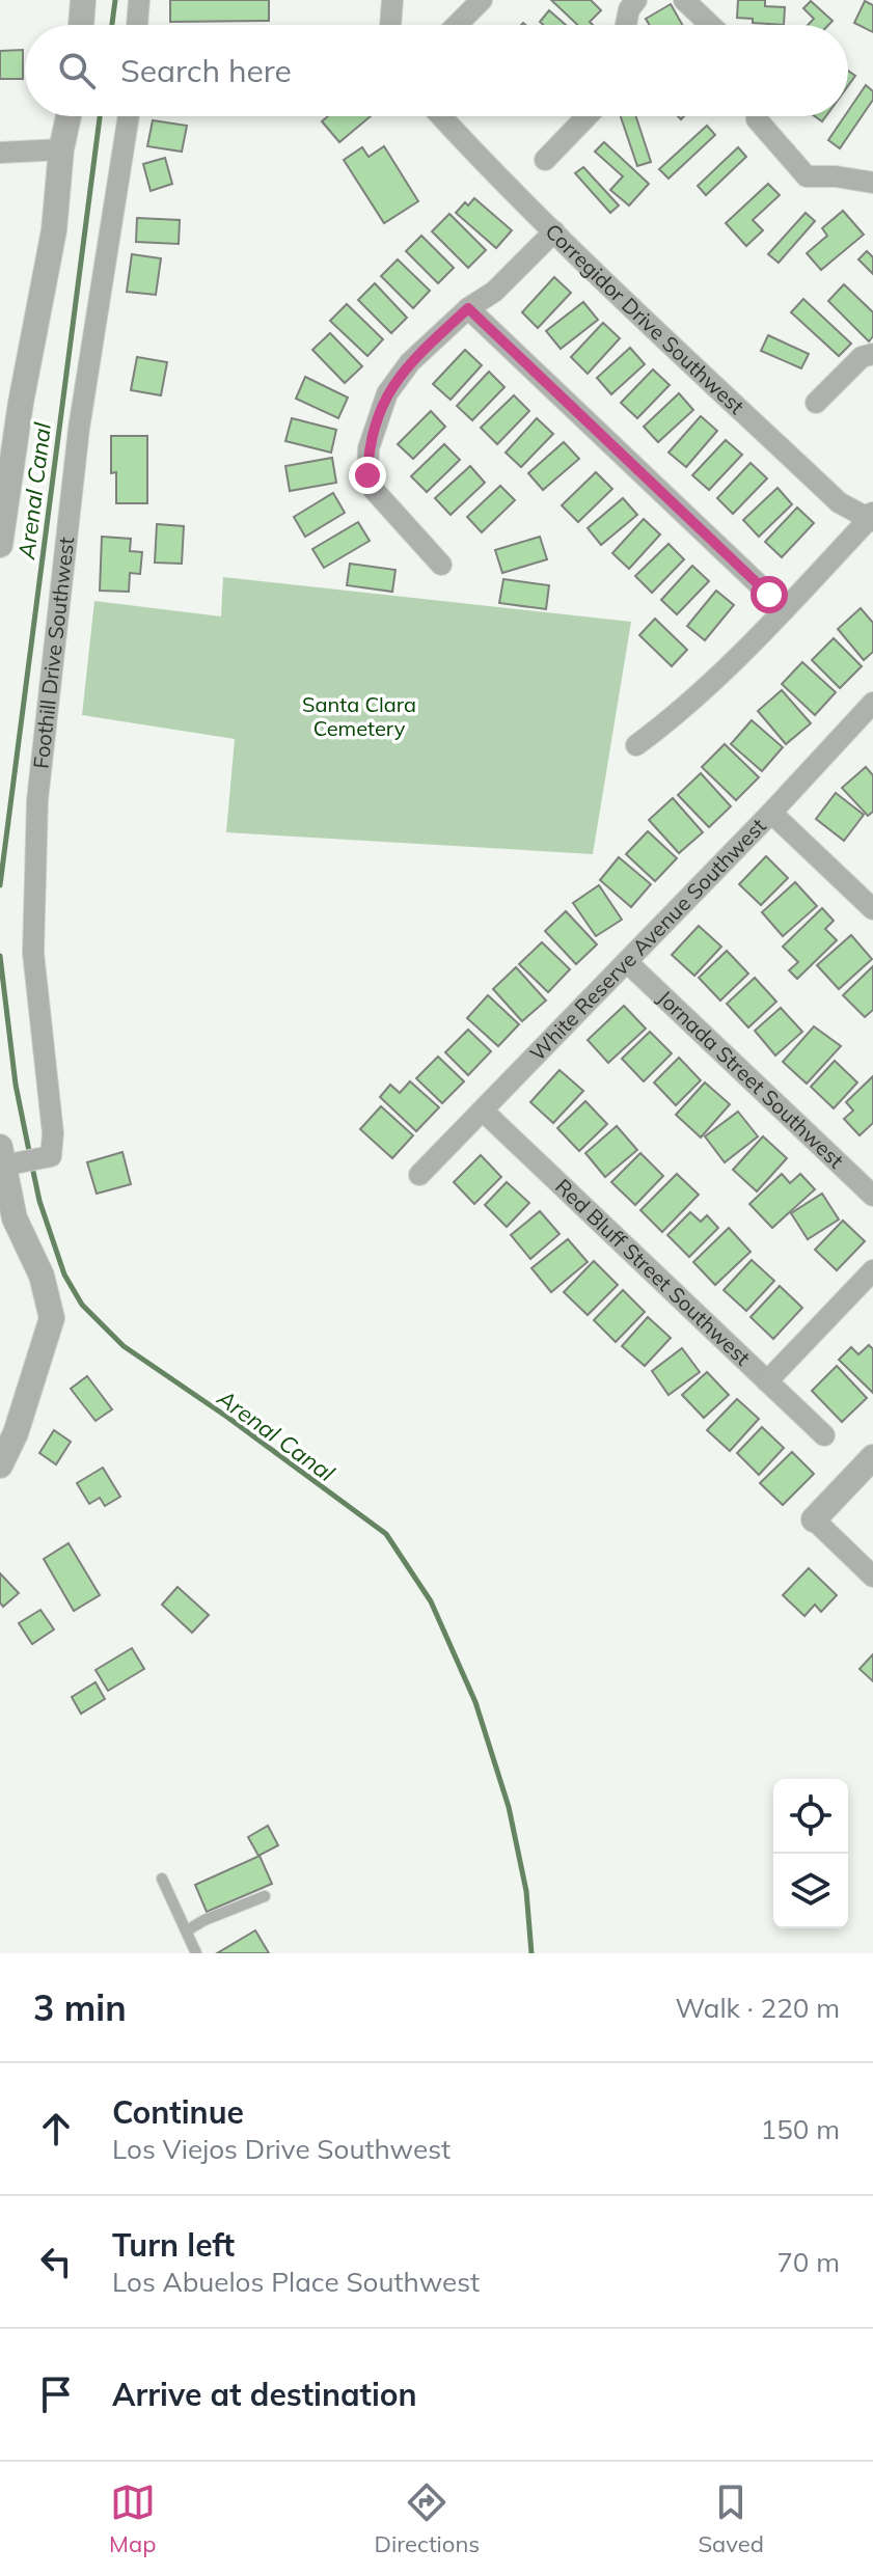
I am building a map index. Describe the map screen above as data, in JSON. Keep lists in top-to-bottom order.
{
  "streets": {
    "street": [
      "Corregidor Drive Southwest",
      "Foothill Drive Southwest",
      "White Reserve Avenue Southwest",
      "Jornada Street Southwest",
      "Red Bluff Street Southwest"
    ]
  },
  "crossings": [
    ["White Reserve Avenue Southwest", "Jornada Street Southwest"],
    ["White Reserve Avenue Southwest", "Red Bluff Street Southwest"]
  ],
  "water": ["Arenal Canal"],
  "parks": ["Santa Clara Cemetery"],
  "page": {
    "search": "Search here",
    "heading": ["3 min", "Walk · 220 m"],
    "list": [
      ["Continue", "Los Viejos Drive Southwest", "150 m"],
      ["Turn left", "Los Abuelos Place Southwest", "70 m"],
      "Arrive at destination"
    ],
    "nav": ["Map", "Directions", "Saved"]
  }
}
